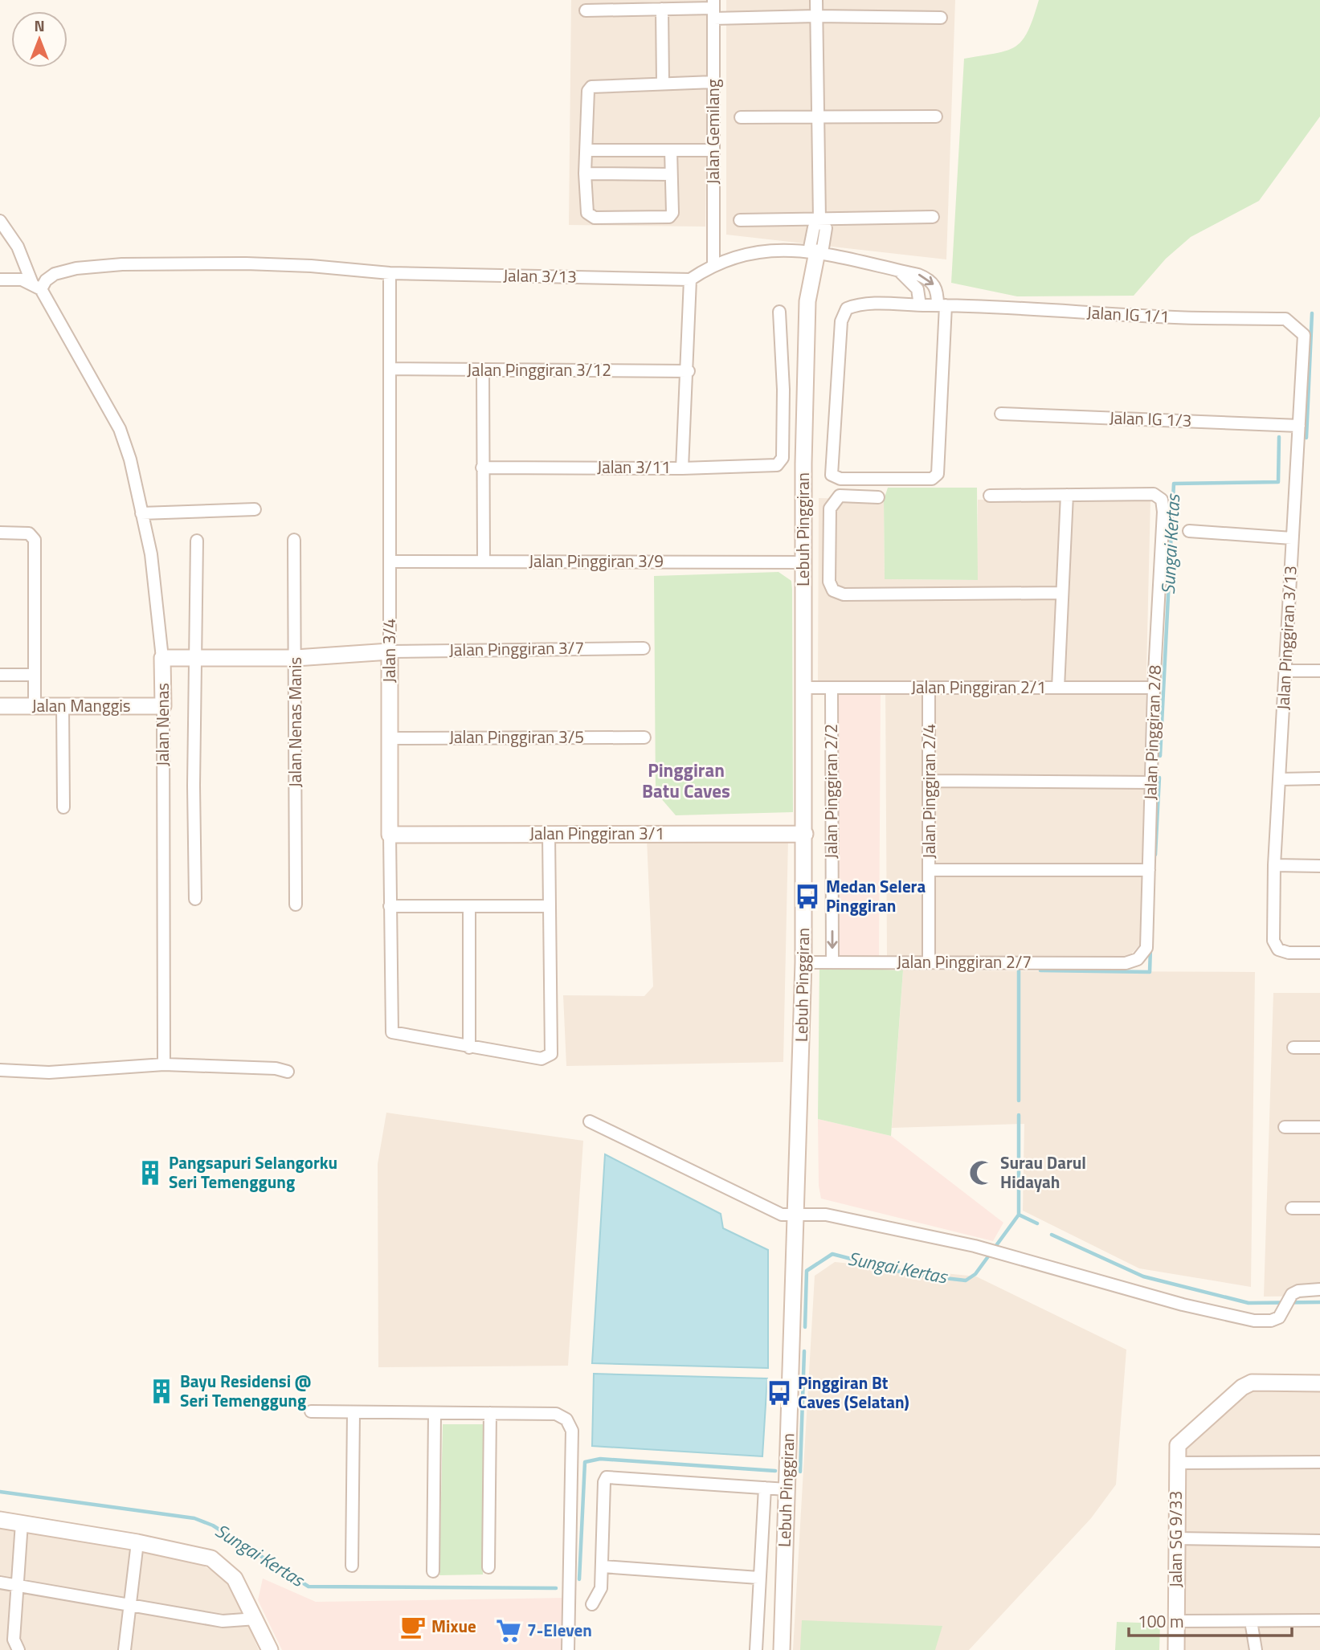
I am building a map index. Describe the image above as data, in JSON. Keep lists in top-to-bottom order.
{
  "streets": {
    "street": [
      "Jalan Gemilang",
      "Jalan 3/13",
      "Jalan IG 1/1",
      "Jalan Pinggiran 3/12",
      "Jalan IG 1/3",
      "Jalan 3/11",
      "Lebuh Pinggiran",
      "Jalan Pinggiran 3/9",
      "Jalan Pinggiran 3/13",
      "Jalan Pinggiran 3/7",
      "Jalan 3/4",
      "Jalan Pinggiran 2/1",
      "Jalan Manggis",
      "Jalan Nenas Manis",
      "Jalan Nenas",
      "Jalan Pinggiran 2/8",
      "Jalan Pinggiran 3/5",
      "Jalan Pinggiran 2/2",
      "Jalan Pinggiran 2/4",
      "Jalan Pinggiran 3/1",
      "Jalan Pinggiran 2/7",
      "Jalan SG 9/33"
    ]
  },
  "crossings": [
    ["Jalan 3/13", "Jalan 3/4"],
    ["Jalan 3/13", "Jalan Nenas"],
    ["Jalan IG 1/1", "Jalan Pinggiran 3/13"],
    ["Jalan Pinggiran 3/12", "Jalan 3/4"],
    ["Jalan IG 1/3", "Jalan Pinggiran 3/13"],
    ["Lebuh Pinggiran", "Jalan Pinggiran 3/9"],
    ["Lebuh Pinggiran", "Jalan Pinggiran 2/1"],
    ["Lebuh Pinggiran", "Jalan Pinggiran 3/1"],
    ["Lebuh Pinggiran", "Jalan Pinggiran 2/7"],
    ["Jalan Pinggiran 3/9", "Jalan 3/4"],
    ["Jalan Pinggiran 3/7", "Jalan 3/4"],
    ["Jalan 3/4", "Jalan Pinggiran 3/5"],
    ["Jalan 3/4", "Jalan Pinggiran 3/1"],
    ["Jalan Pinggiran 2/1", "Jalan Pinggiran 2/8"],
    ["Jalan Pinggiran 2/1", "Jalan Pinggiran 2/2"],
    ["Jalan Pinggiran 2/1", "Jalan Pinggiran 2/4"],
    ["Jalan Manggis", "Jalan Nenas"],
    ["Jalan Pinggiran 2/8", "Jalan Pinggiran 2/7"],
    ["Jalan Pinggiran 2/2", "Jalan Pinggiran 2/7"],
    ["Jalan Pinggiran 2/4", "Jalan Pinggiran 2/7"]
  ],
  "one_way": ["Jalan Pinggiran 2/2"],
  "districts": ["Pinggiran Batu Caves"],
  "water": ["Sungai Kertas"],
  "places": {
    "bus stop": ["Medan Selera Pinggiran", "Pinggiran Bt Caves (Selatan)"],
    "building": ["Pangsapuri Selangorku Seri Temenggung", "Bayu Residensi @ Seri Temenggung"],
    "mosque": ["Surau Darul Hidayah"],
    "cafe": ["Mixue"],
    "supermarket": ["7-Eleven"]
  },
  "scale_bar": "100 m",
  "north": "top"
}
